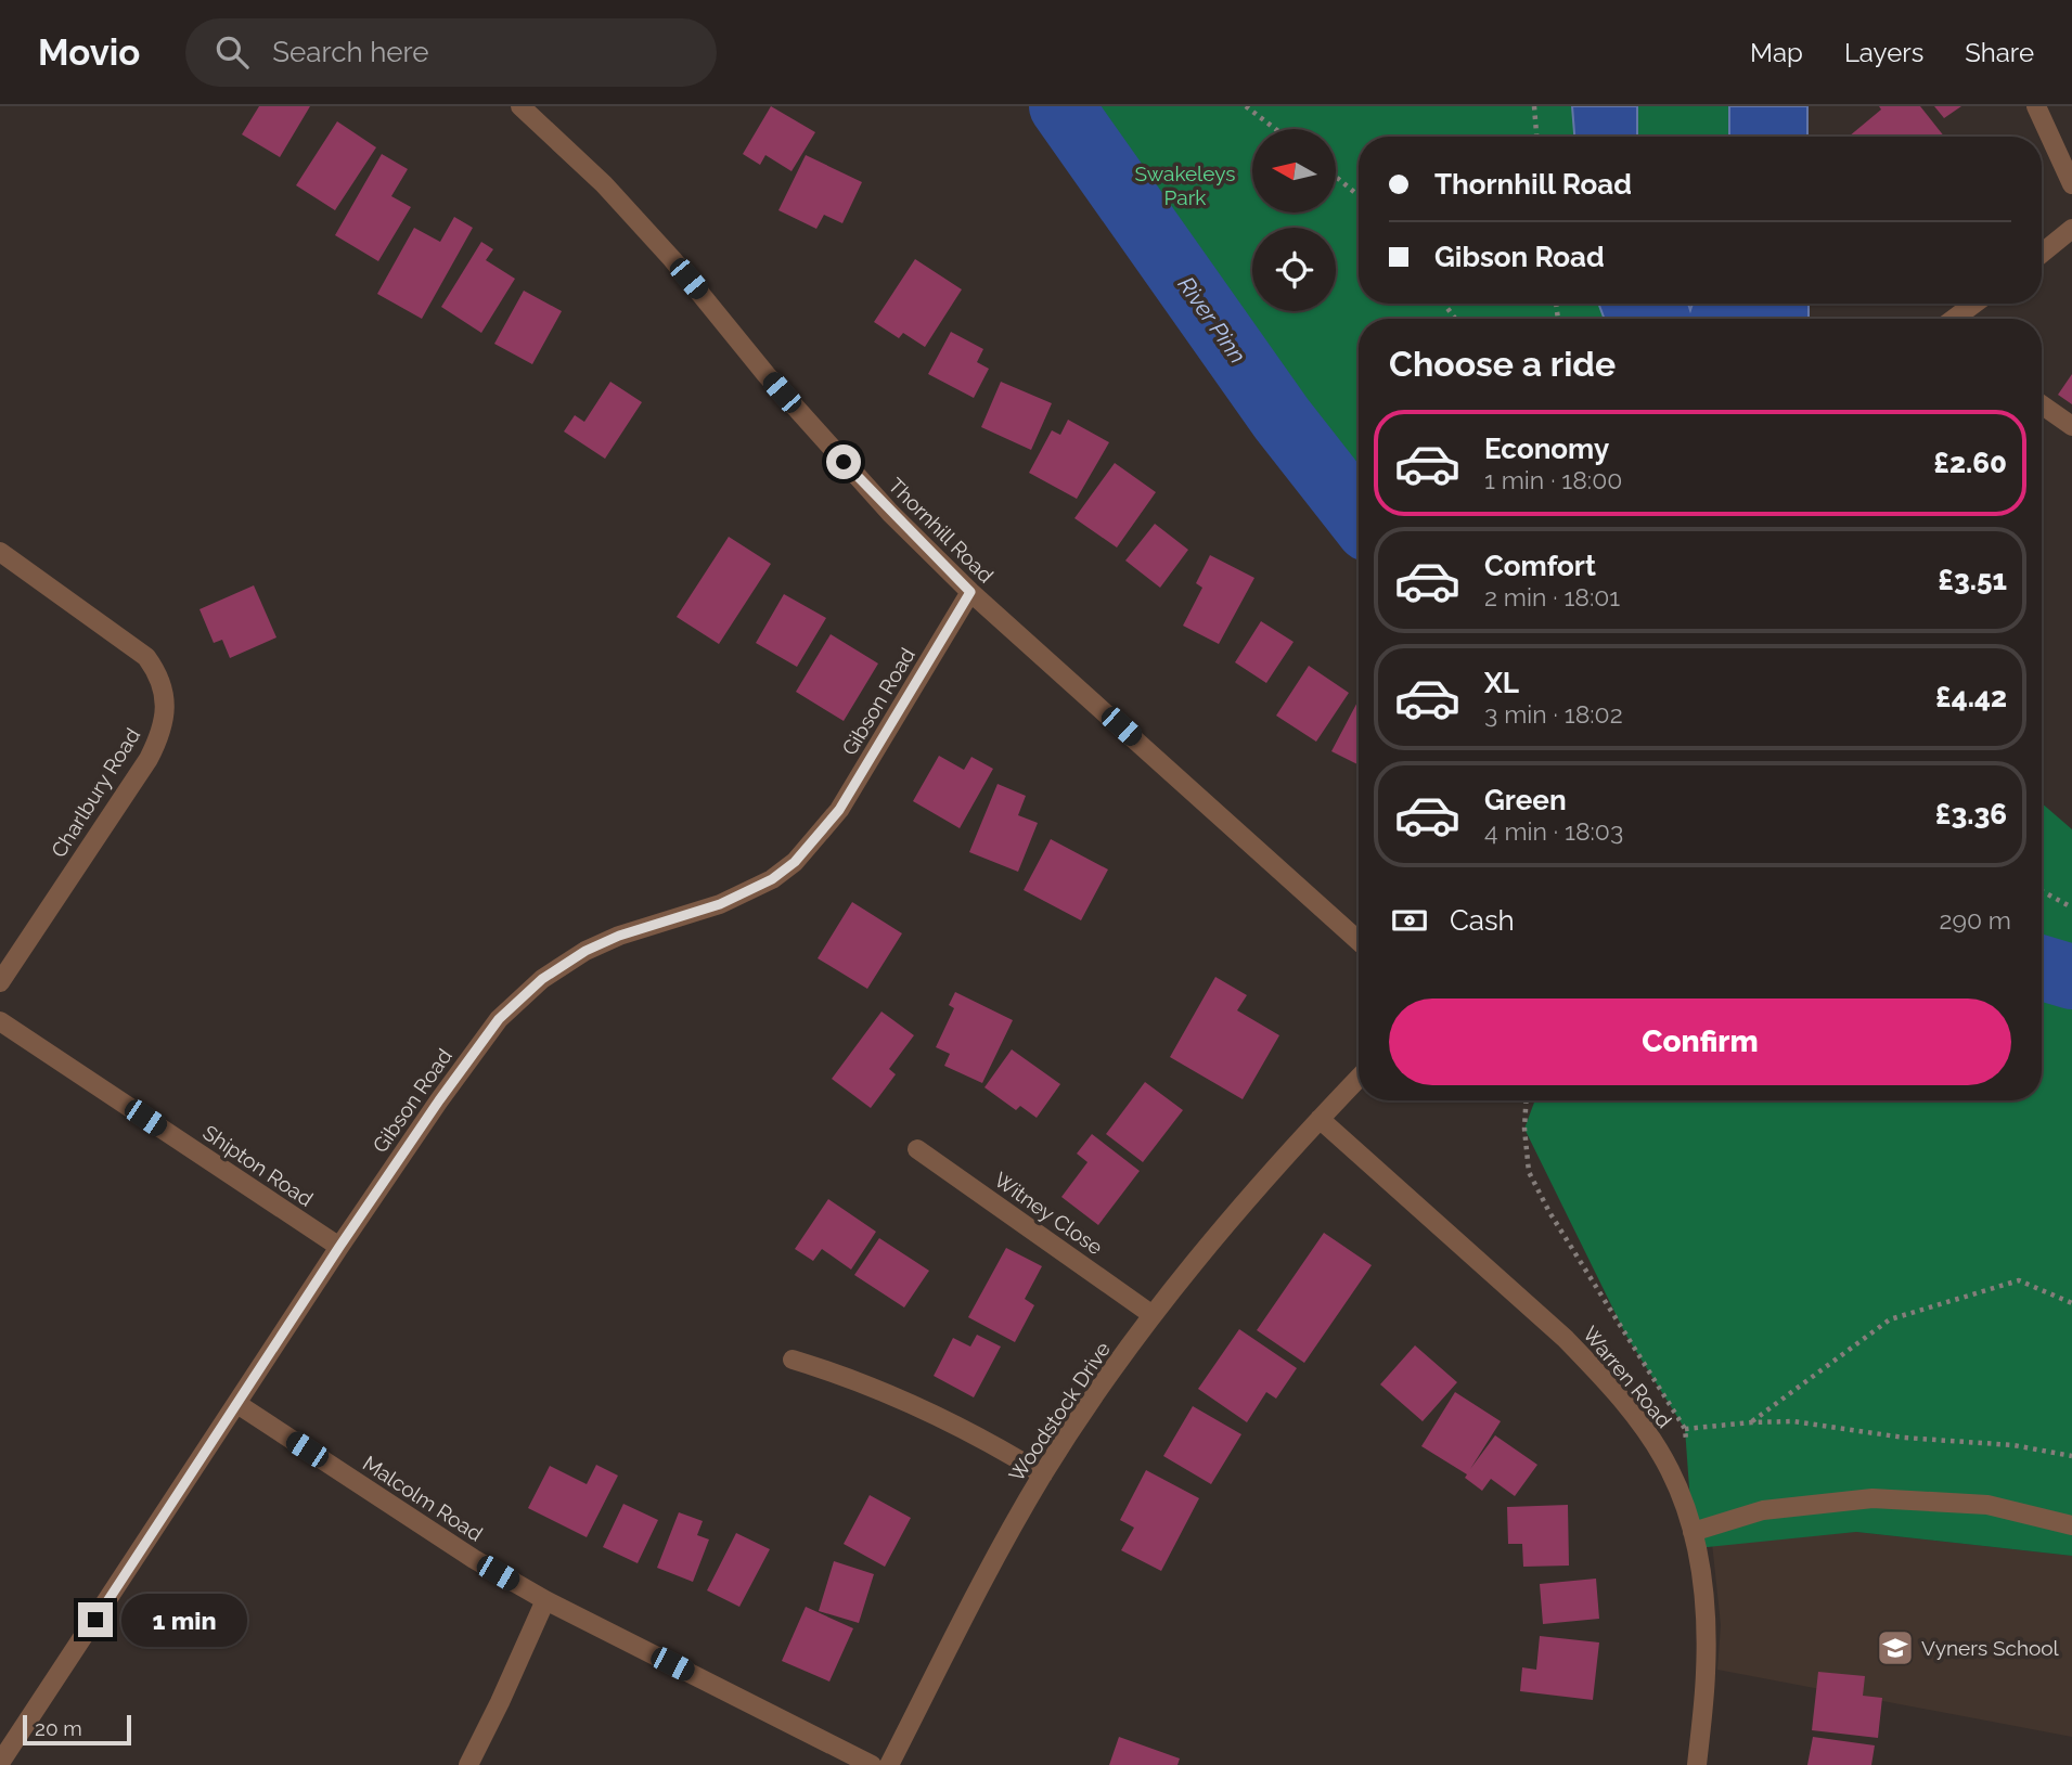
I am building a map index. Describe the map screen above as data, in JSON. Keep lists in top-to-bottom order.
{
  "streets": {
    "street": [
      "Thornhill Road",
      "Gibson Road",
      "Charlbury Road",
      "Shipton Road",
      "Witney Close",
      "Warren Road",
      "Woodstock Drive",
      "Malcolm Road"
    ]
  },
  "crossings": [
    ["Thornhill Road", "Gibson Road"],
    ["Gibson Road", "Shipton Road"],
    ["Gibson Road", "Malcolm Road"],
    ["Witney Close", "Woodstock Drive"],
    ["Warren Road", "Woodstock Drive"]
  ],
  "water": ["River Pinn"],
  "parks": ["Swakeleys Park"],
  "places": {
    "school or university": ["Vyners School"]
  },
  "scale_bar": "20 m",
  "north": "left",
  "page": {
    "header": "Movio",
    "search": "Search here",
    "nav": ["Map", "Layers", "Share"],
    "banner": ["Thornhill Road", "Gibson Road"],
    "heading": "Choose a ride",
    "list": [
      {
        "name": "Economy",
        "note": "1 min · 18:00",
        "value": "£2.60"
      },
      {
        "name": "Comfort",
        "note": "2 min · 18:01",
        "value": "£3.51"
      },
      {
        "name": "XL",
        "note": "3 min · 18:02",
        "value": "£4.42"
      },
      {
        "name": "Green",
        "note": "4 min · 18:03",
        "value": "£3.36"
      }
    ],
    "pay": ["Cash", "290 m"],
    "buttons": "Confirm",
    "bubble": "1 min",
    "scale": "20 m"
  }
}
